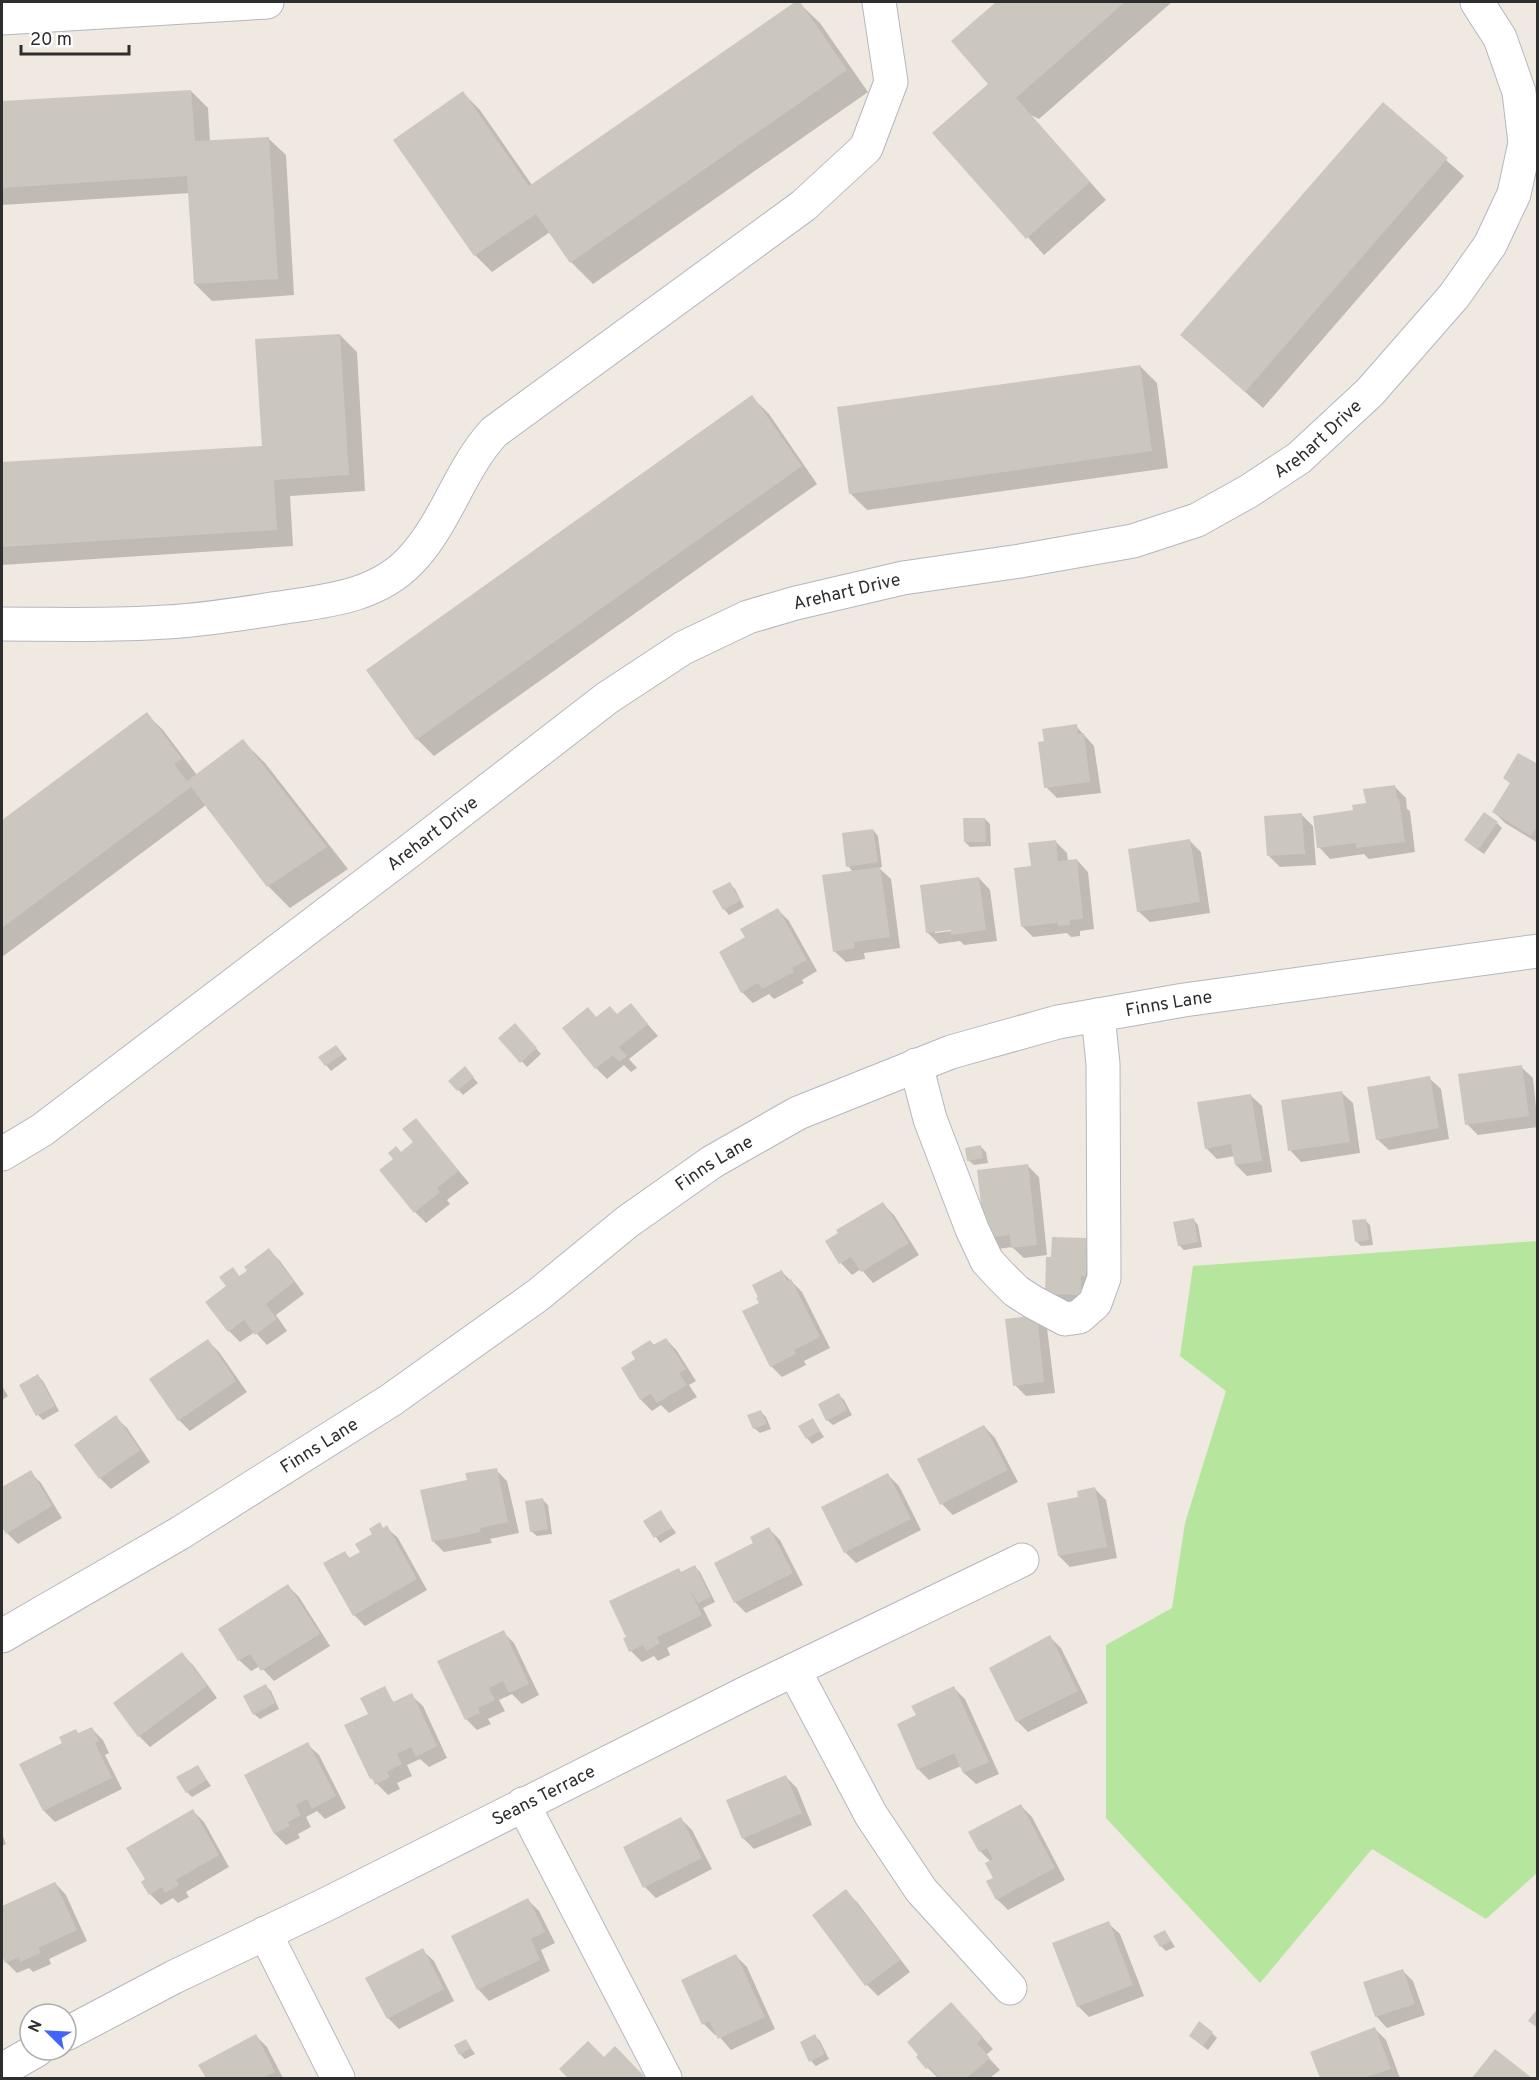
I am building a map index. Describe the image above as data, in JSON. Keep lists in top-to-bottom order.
{
  "streets": {
    "street": ["Arehart Drive", "Finns Lane", "Seans Terrace"]
  },
  "scale_bar": "20 m",
  "north": "top left"
}
